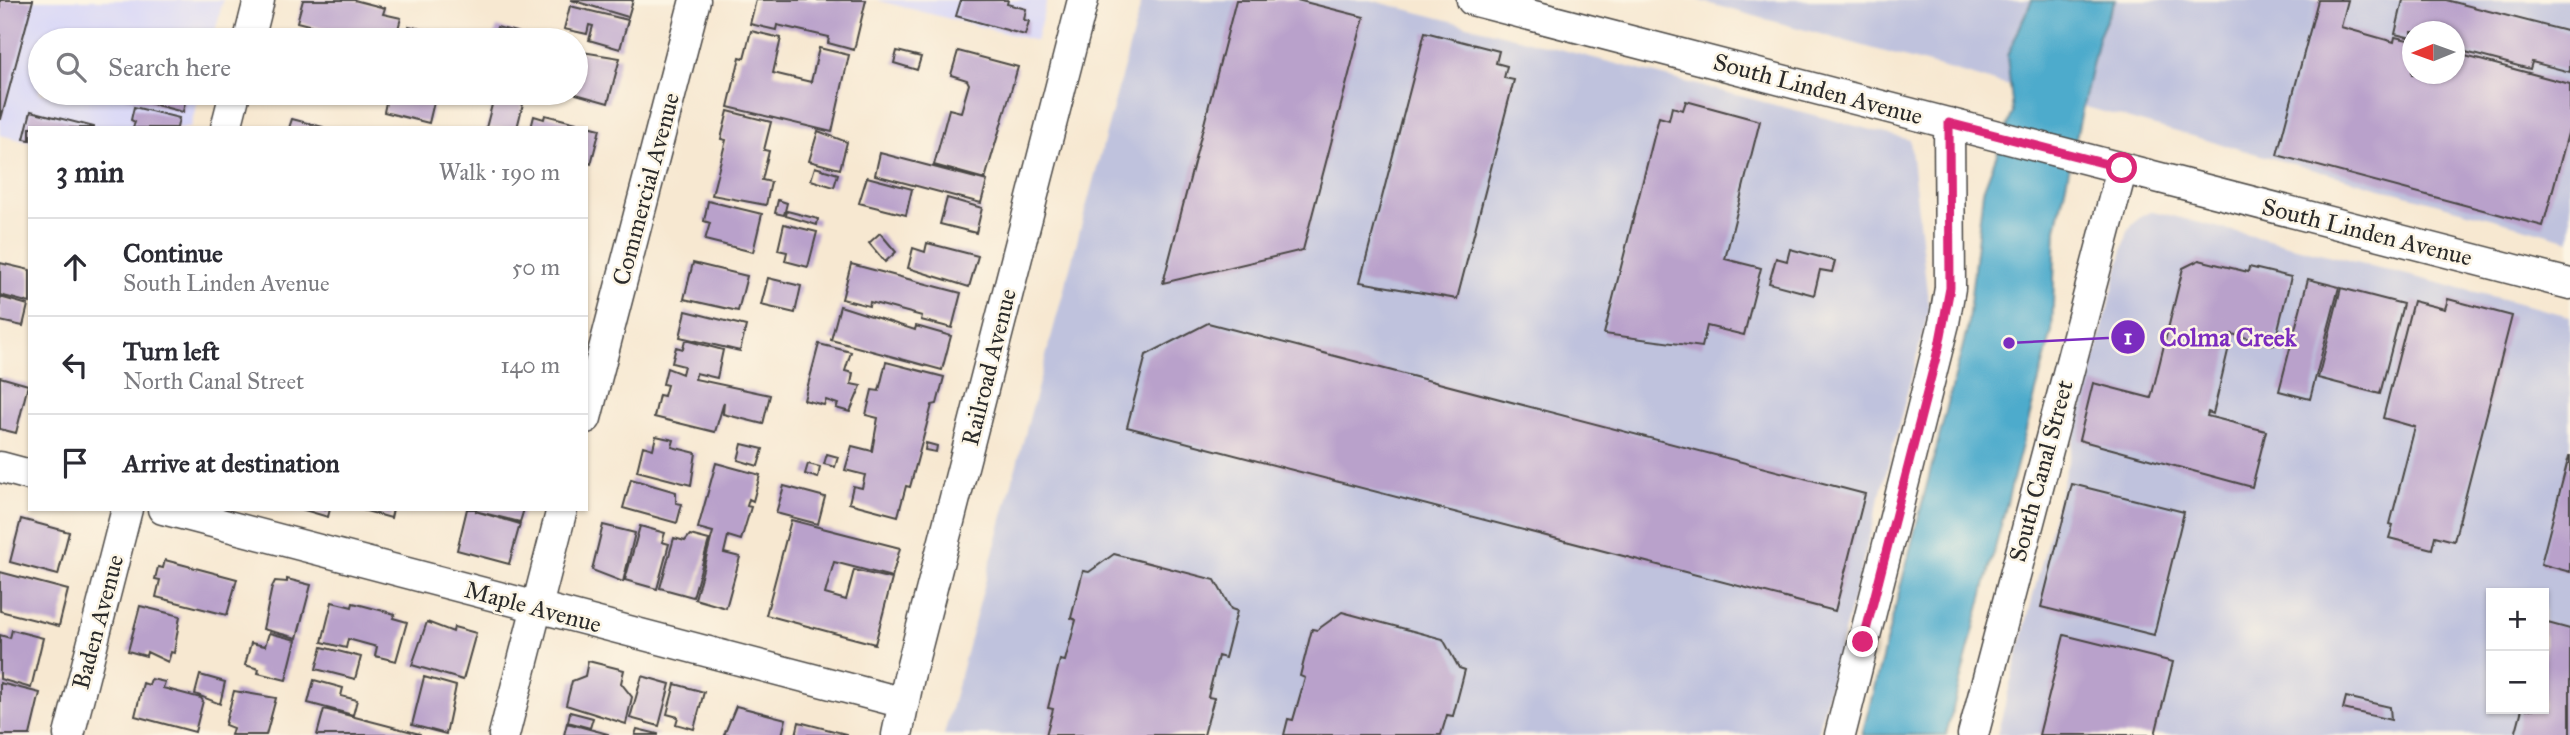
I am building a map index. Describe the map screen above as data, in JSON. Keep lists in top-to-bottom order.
{
  "streets": {
    "street": [
      "South Linden Avenue",
      "Commercial Avenue",
      "Railroad Avenue",
      "South Canal Street",
      "Maple Avenue",
      "Baden Avenue"
    ]
  },
  "crossings": [
    ["South Linden Avenue", "South Canal Street"],
    ["Railroad Avenue", "Maple Avenue"]
  ],
  "places": ["Colma Creek"],
  "north": "left",
  "page": {
    "search": "Search here",
    "heading": ["3 min", "Walk · 190 m"],
    "list": [
      ["Continue", "South Linden Avenue", "50 m"],
      ["Turn left", "North Canal Street", "140 m"],
      "Arrive at destination"
    ],
    "map_buttons": ["+", "−"]
  }
}
